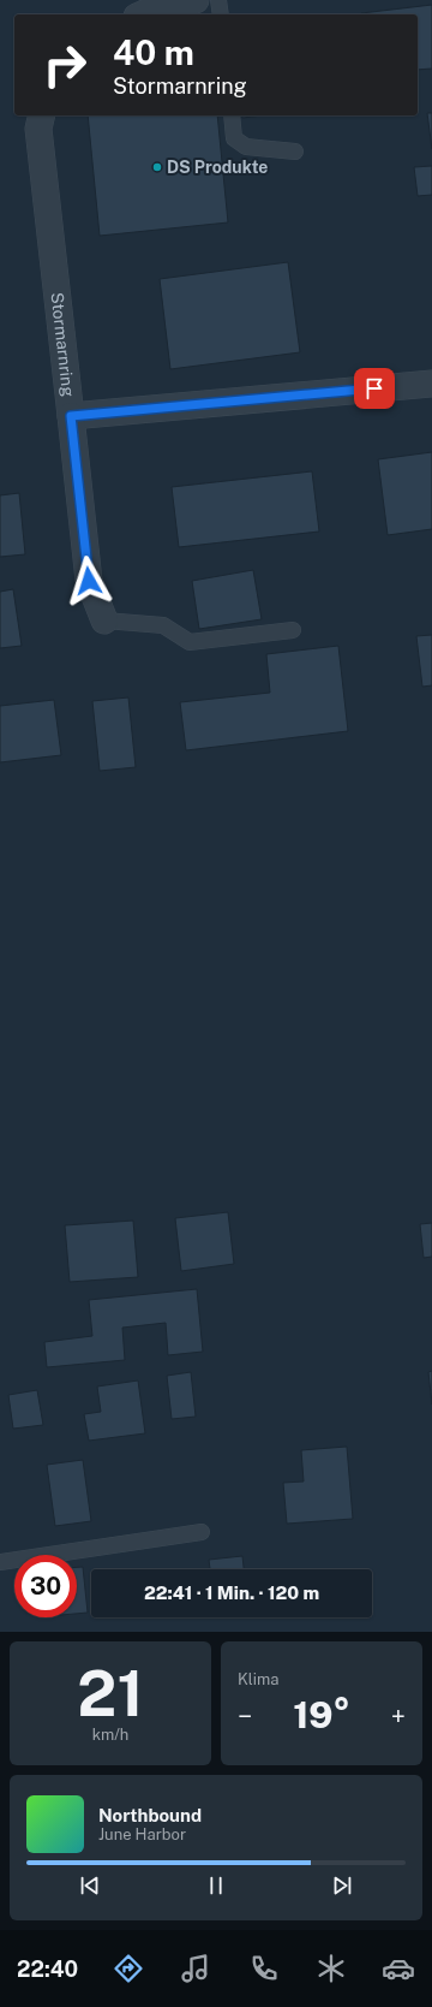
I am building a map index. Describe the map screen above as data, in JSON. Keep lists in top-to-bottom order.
{
  "streets": {
    "street": ["Stormarnring"]
  },
  "places": ["DS Produkte"],
  "page": {
    "turn": ["40 m", "Stormarnring"],
    "limit": "30",
    "trip": "22:41 · 1 Min. · 120 m",
    "tile": [
      ["21", "km/h"],
      "Klima"
    ],
    "heat": ["−", "19°", "+"],
    "song": ["Northbound", "June Harbor"],
    "tabs": "22:40"
  }
}
